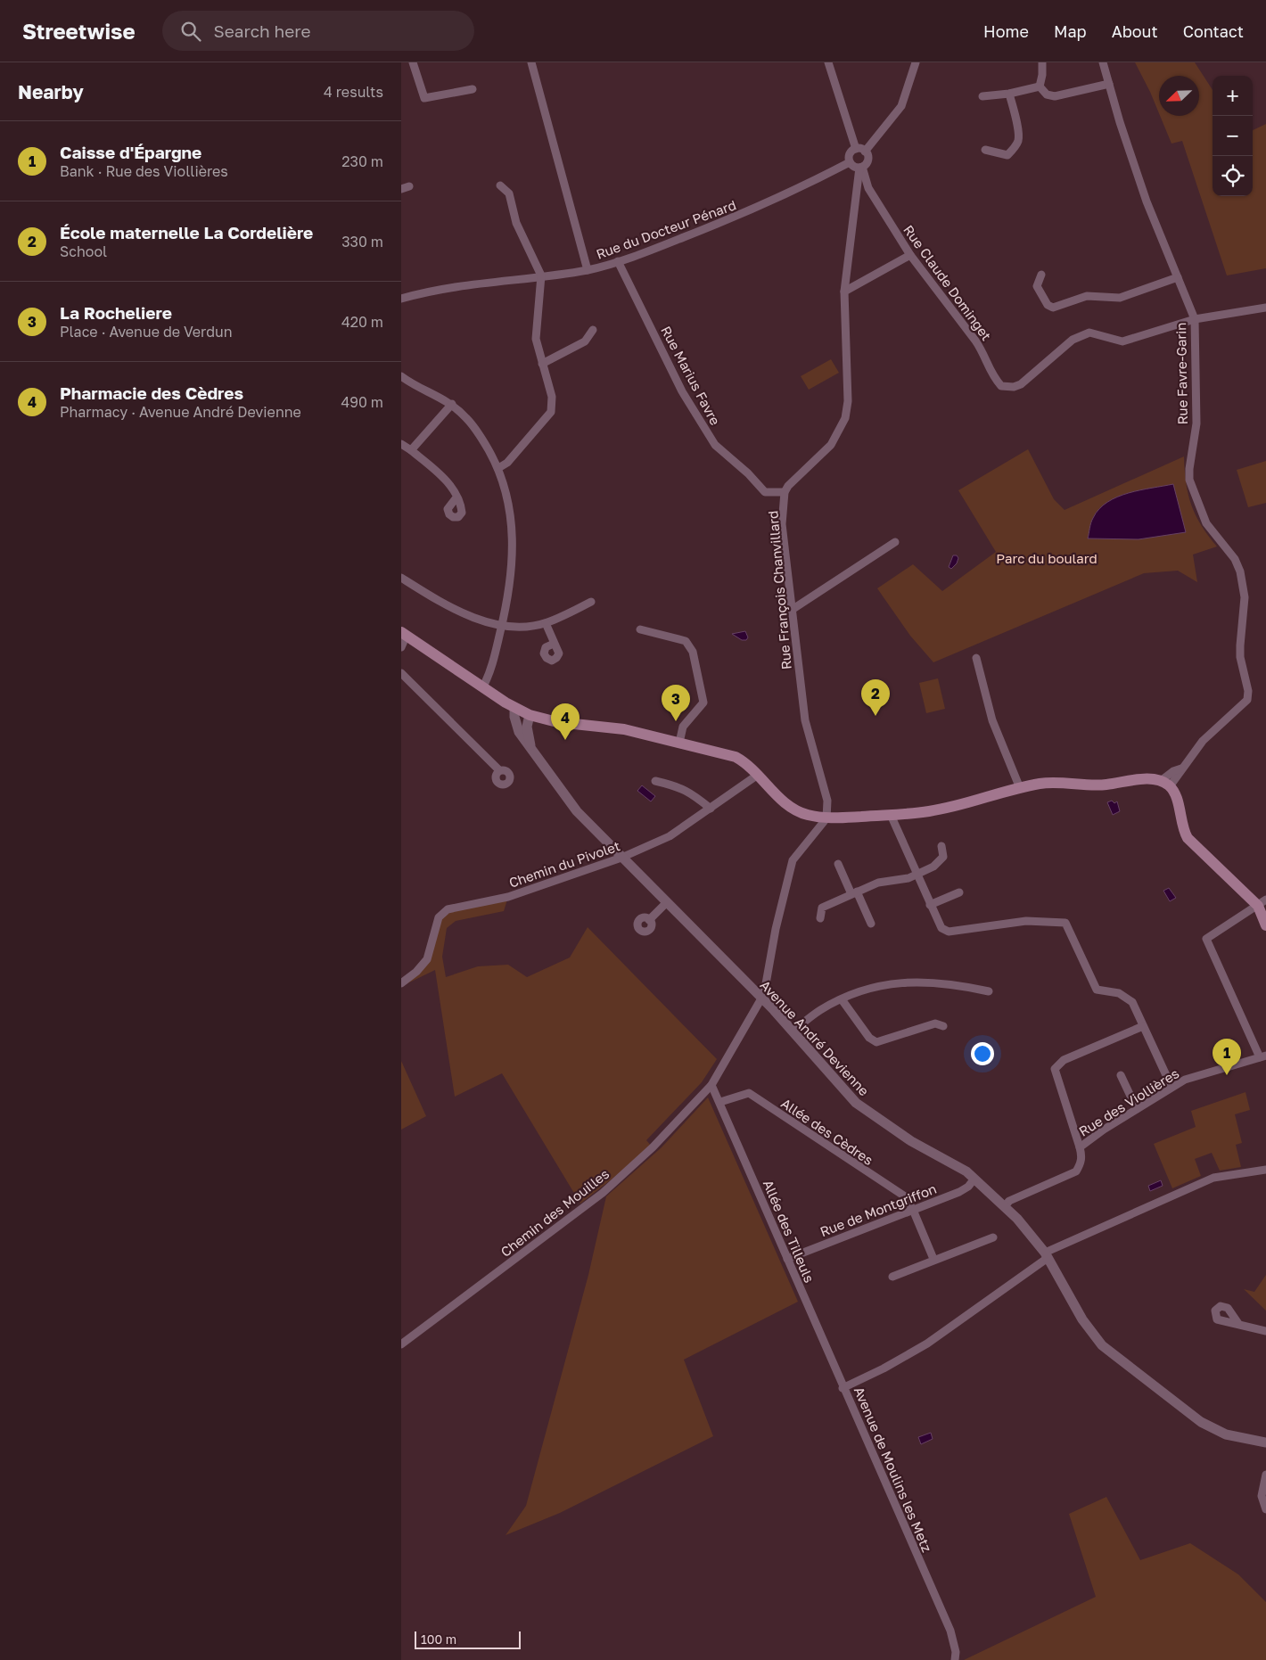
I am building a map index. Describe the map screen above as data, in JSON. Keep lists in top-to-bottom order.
{
  "streets": {
    "street": [
      "Rue du Docteur Pénard",
      "Rue Claude Dominget",
      "Rue Favre-Garin",
      "Rue Marius Favre",
      "Rue François Chanvillard",
      "Chemin du Pivolet",
      "Avenue André Devienne",
      "Rue des Viollières",
      "Allée des Cèdres",
      "Rue de Montgriffon",
      "Chemin des Mouilles",
      "Allée des Tilleuls",
      "Avenue de Moulins les Metz"
    ]
  },
  "crossings": [
    ["Rue du Docteur Pénard", "Rue Claude Dominget"],
    ["Rue du Docteur Pénard", "Rue Marius Favre"],
    ["Rue du Docteur Pénard", "Rue François Chanvillard"],
    ["Rue Claude Dominget", "Rue Favre-Garin"],
    ["Rue Claude Dominget", "Rue François Chanvillard"],
    ["Rue Marius Favre", "Rue François Chanvillard"],
    ["Rue François Chanvillard", "Chemin des Mouilles"],
    ["Chemin du Pivolet", "Avenue André Devienne"],
    ["Avenue André Devienne", "Rue des Viollières"],
    ["Avenue André Devienne", "Rue de Montgriffon"],
    ["Avenue André Devienne", "Chemin des Mouilles"],
    ["Avenue André Devienne", "Avenue de Moulins les Metz"],
    ["Allée des Cèdres", "Rue de Montgriffon"],
    ["Allée des Cèdres", "Allée des Tilleuls"],
    ["Rue de Montgriffon", "Allée des Tilleuls"],
    ["Chemin des Mouilles", "Allée des Tilleuls"],
    ["Allée des Tilleuls", "Avenue de Moulins les Metz"]
  ],
  "parks": ["Parc du boulard"],
  "scale_bar": "100 m",
  "north": "bottom left",
  "page": {
    "header": "Streetwise",
    "search": "Search here",
    "nav": [
      "Home",
      "Map",
      "About",
      "Contact"
    ],
    "heading": ["Nearby", "4 results"],
    "map_buttons": ["+", "−"],
    "list": [
      {
        "mark": "1",
        "name": "Caisse d'Épargne",
        "note": "Bank · Rue des Viollières",
        "value": "230 m"
      },
      {
        "mark": "2",
        "name": "École maternelle La Cordelière",
        "note": "School",
        "value": "330 m"
      },
      {
        "mark": "3",
        "name": "La Rocheliere",
        "note": "Place · Avenue de Verdun",
        "value": "420 m"
      },
      {
        "mark": "4",
        "name": "Pharmacie des Cèdres",
        "note": "Pharmacy · Avenue André Devienne",
        "value": "490 m"
      }
    ],
    "pins": [
      "2",
      "3",
      "4",
      "1"
    ],
    "scale": "100 m"
  }
}
